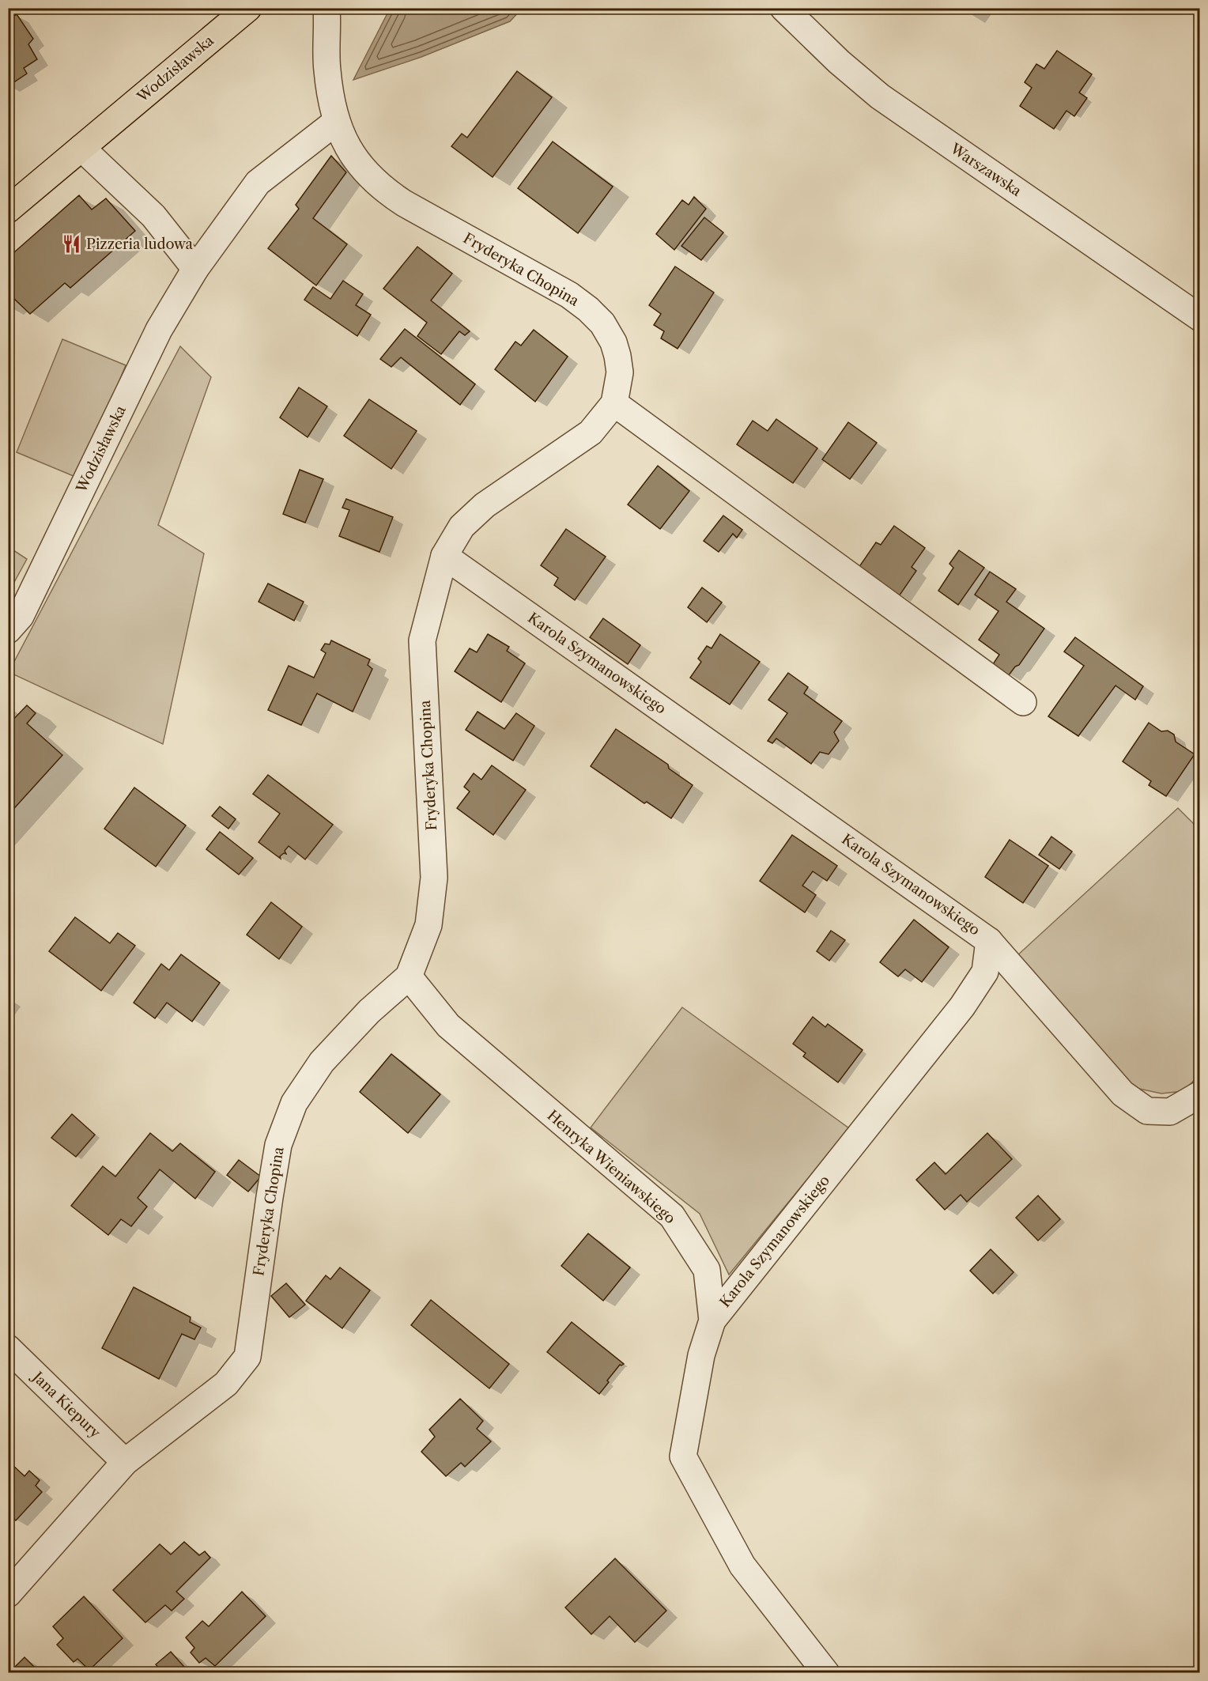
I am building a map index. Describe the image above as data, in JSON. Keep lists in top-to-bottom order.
{
  "streets": {
    "main road": ["Wodzisławska"],
    "street": [
      "Warszawska",
      "Fryderyka Chopina",
      "Karola Szymanowskiego",
      "Henryka Wieniawskiego",
      "Jana Kiepury"
    ]
  },
  "crossings": [
    ["Wodzisławska", "Fryderyka Chopina"],
    ["Fryderyka Chopina", "Karola Szymanowskiego"],
    ["Fryderyka Chopina", "Henryka Wieniawskiego"],
    ["Fryderyka Chopina", "Jana Kiepury"],
    ["Karola Szymanowskiego", "Henryka Wieniawskiego"]
  ],
  "places": {
    "restaurant": ["Pizzeria ludowa"]
  }
}
